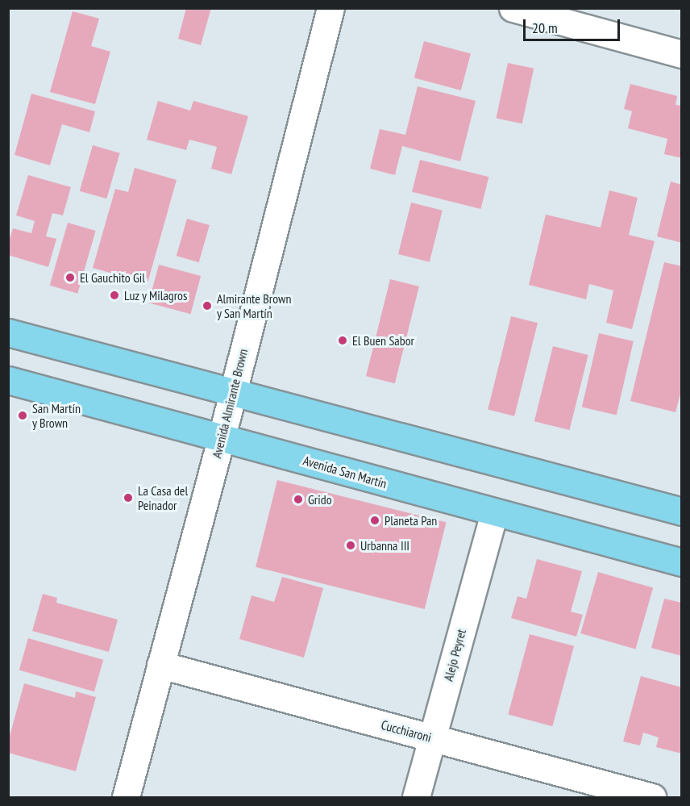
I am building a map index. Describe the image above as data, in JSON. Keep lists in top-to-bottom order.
{
  "streets": {
    "main road": ["Avenida San Martín"],
    "street": ["Avenida Almirante Brown", "Alejo Peyret", "Cucchiaroni"]
  },
  "crossings": [
    ["Avenida Almirante Brown", "Avenida San Martín"],
    ["Avenida Almirante Brown", "Cucchiaroni"],
    ["Avenida San Martín", "Alejo Peyret"],
    ["Alejo Peyret", "Cucchiaroni"]
  ],
  "places": [
    "El Gauchito Gil",
    "Luz y Milagros",
    "Almirante Brown y San Martín",
    "El Buen Sabor",
    "San Martín y Brown",
    "La Casa del Peinador",
    "Grido",
    "Planeta Pan",
    "Urbanna III"
  ],
  "scale_bar": "20 m"
}
